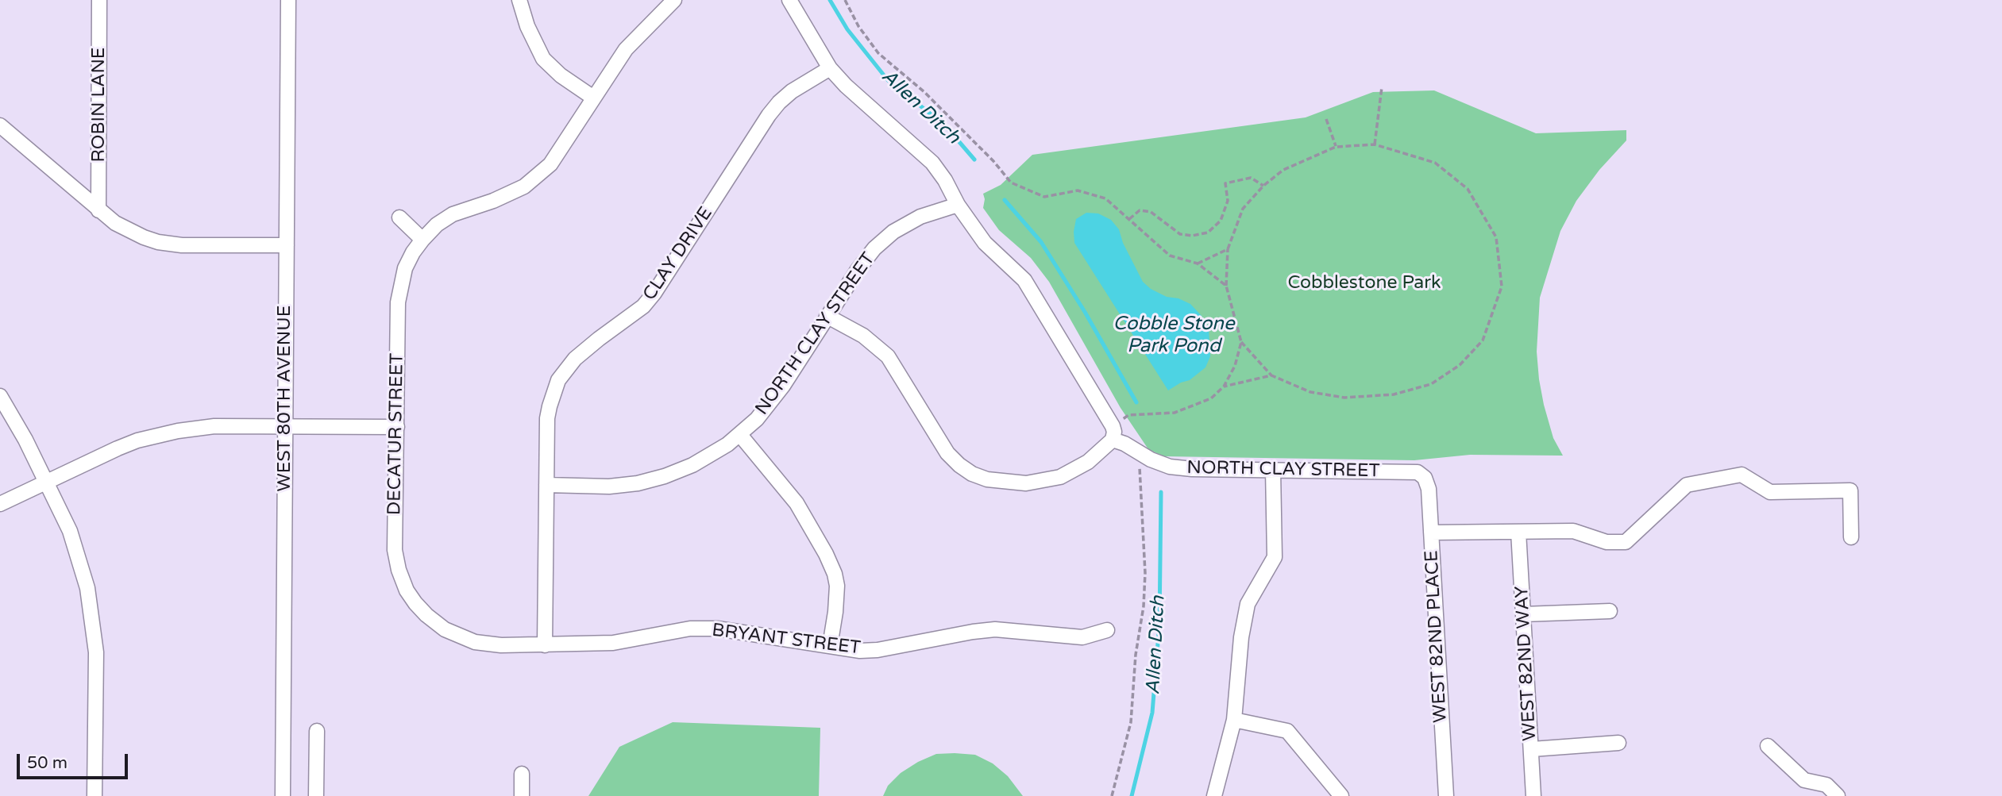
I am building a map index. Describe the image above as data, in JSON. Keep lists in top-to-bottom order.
{
  "streets": {
    "street": [
      "ROBIN LANE",
      "CLAY DRIVE",
      "NORTH CLAY STREET",
      "WEST 80TH AVENUE",
      "DECATUR STREET",
      "WEST 82ND PLACE",
      "BRYANT STREET",
      "WEST 82ND WAY"
    ]
  },
  "crossings": [
    ["CLAY DRIVE", "NORTH CLAY STREET"],
    ["CLAY DRIVE", "BRYANT STREET"],
    ["NORTH CLAY STREET", "WEST 82ND PLACE"],
    ["DECATUR STREET", "BRYANT STREET"]
  ],
  "water": ["Allen Ditch", "Cobble Stone Park Pond"],
  "parks": ["Cobblestone Park"],
  "scale_bar": "50 m"
}
